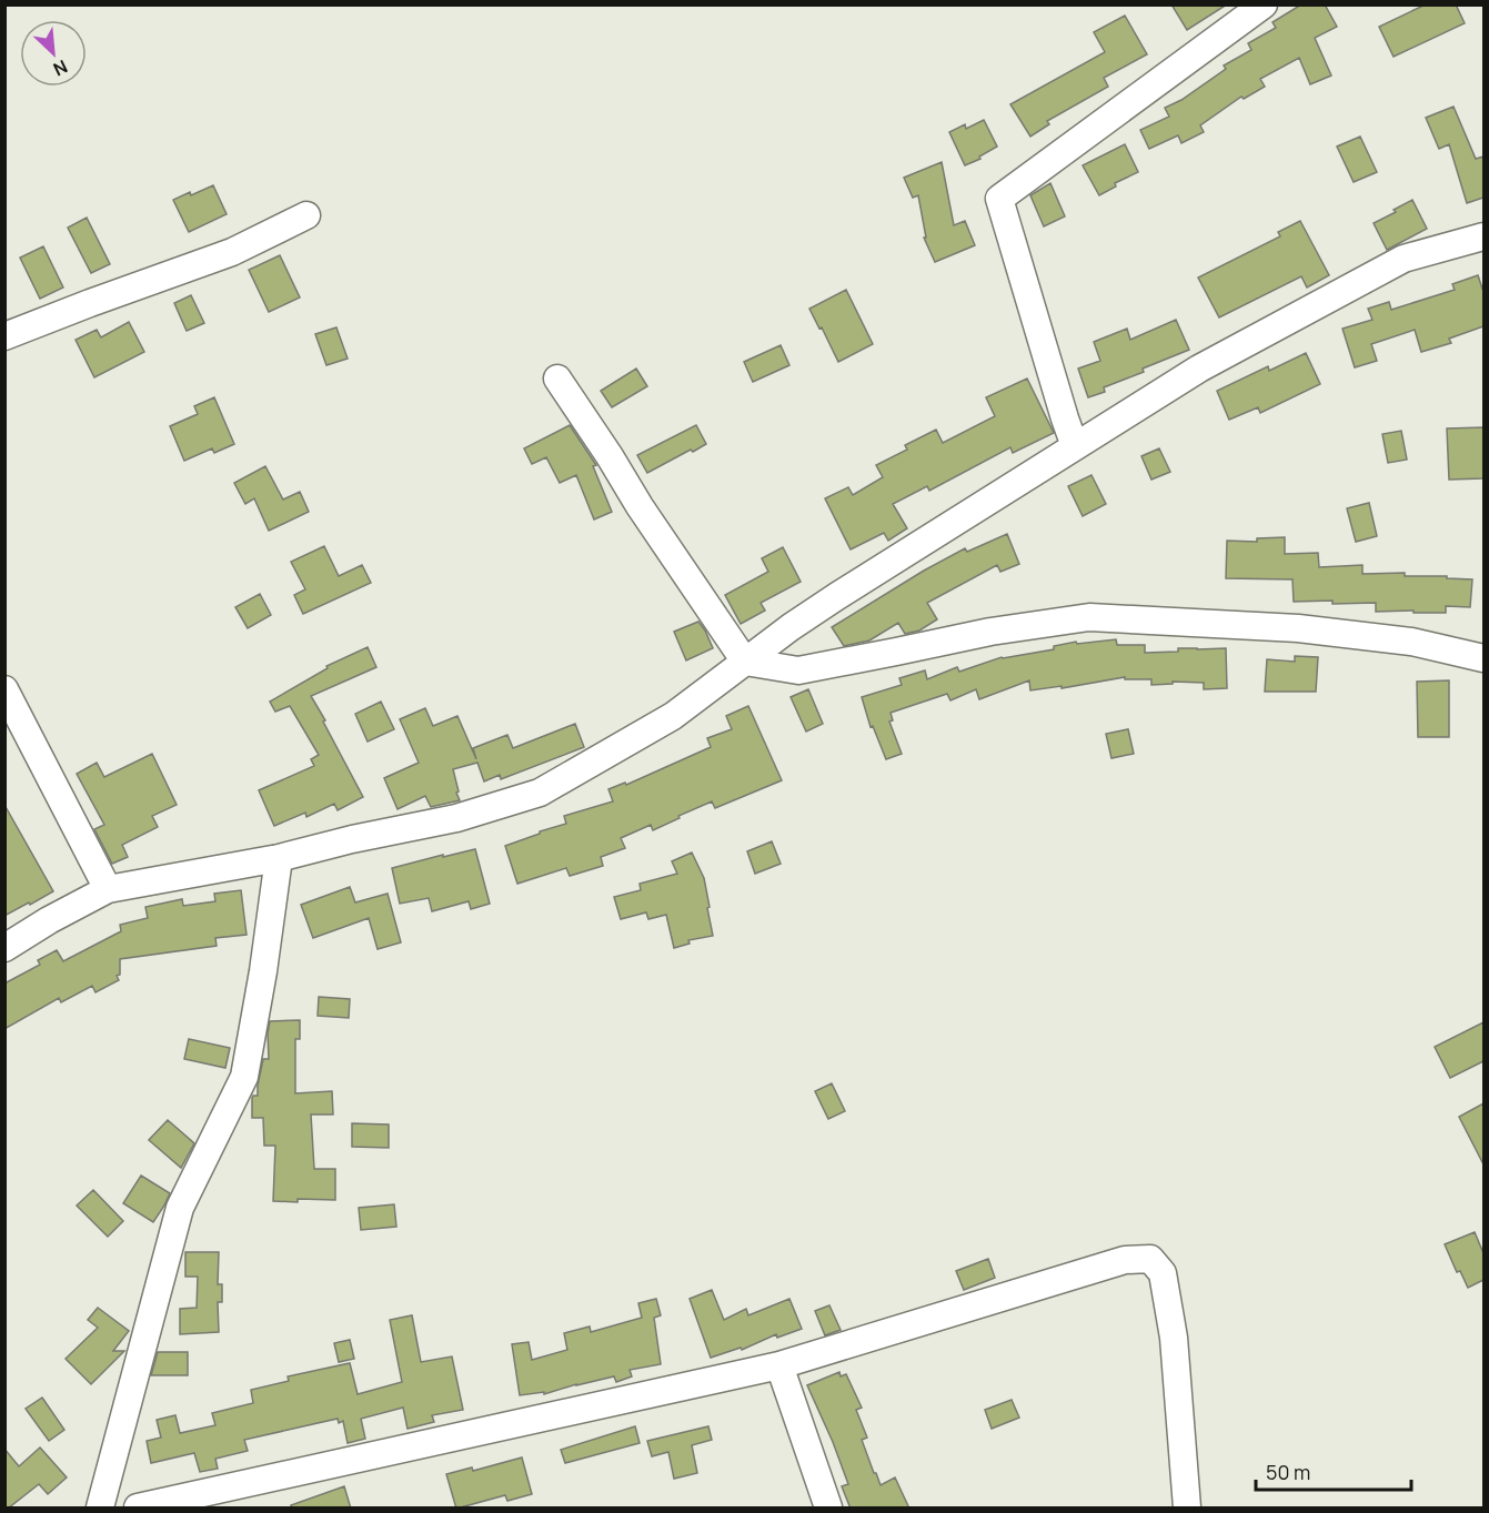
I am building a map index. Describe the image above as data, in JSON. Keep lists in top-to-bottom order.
{
  "scale_bar": "50 m",
  "north": "bottom right"
}
